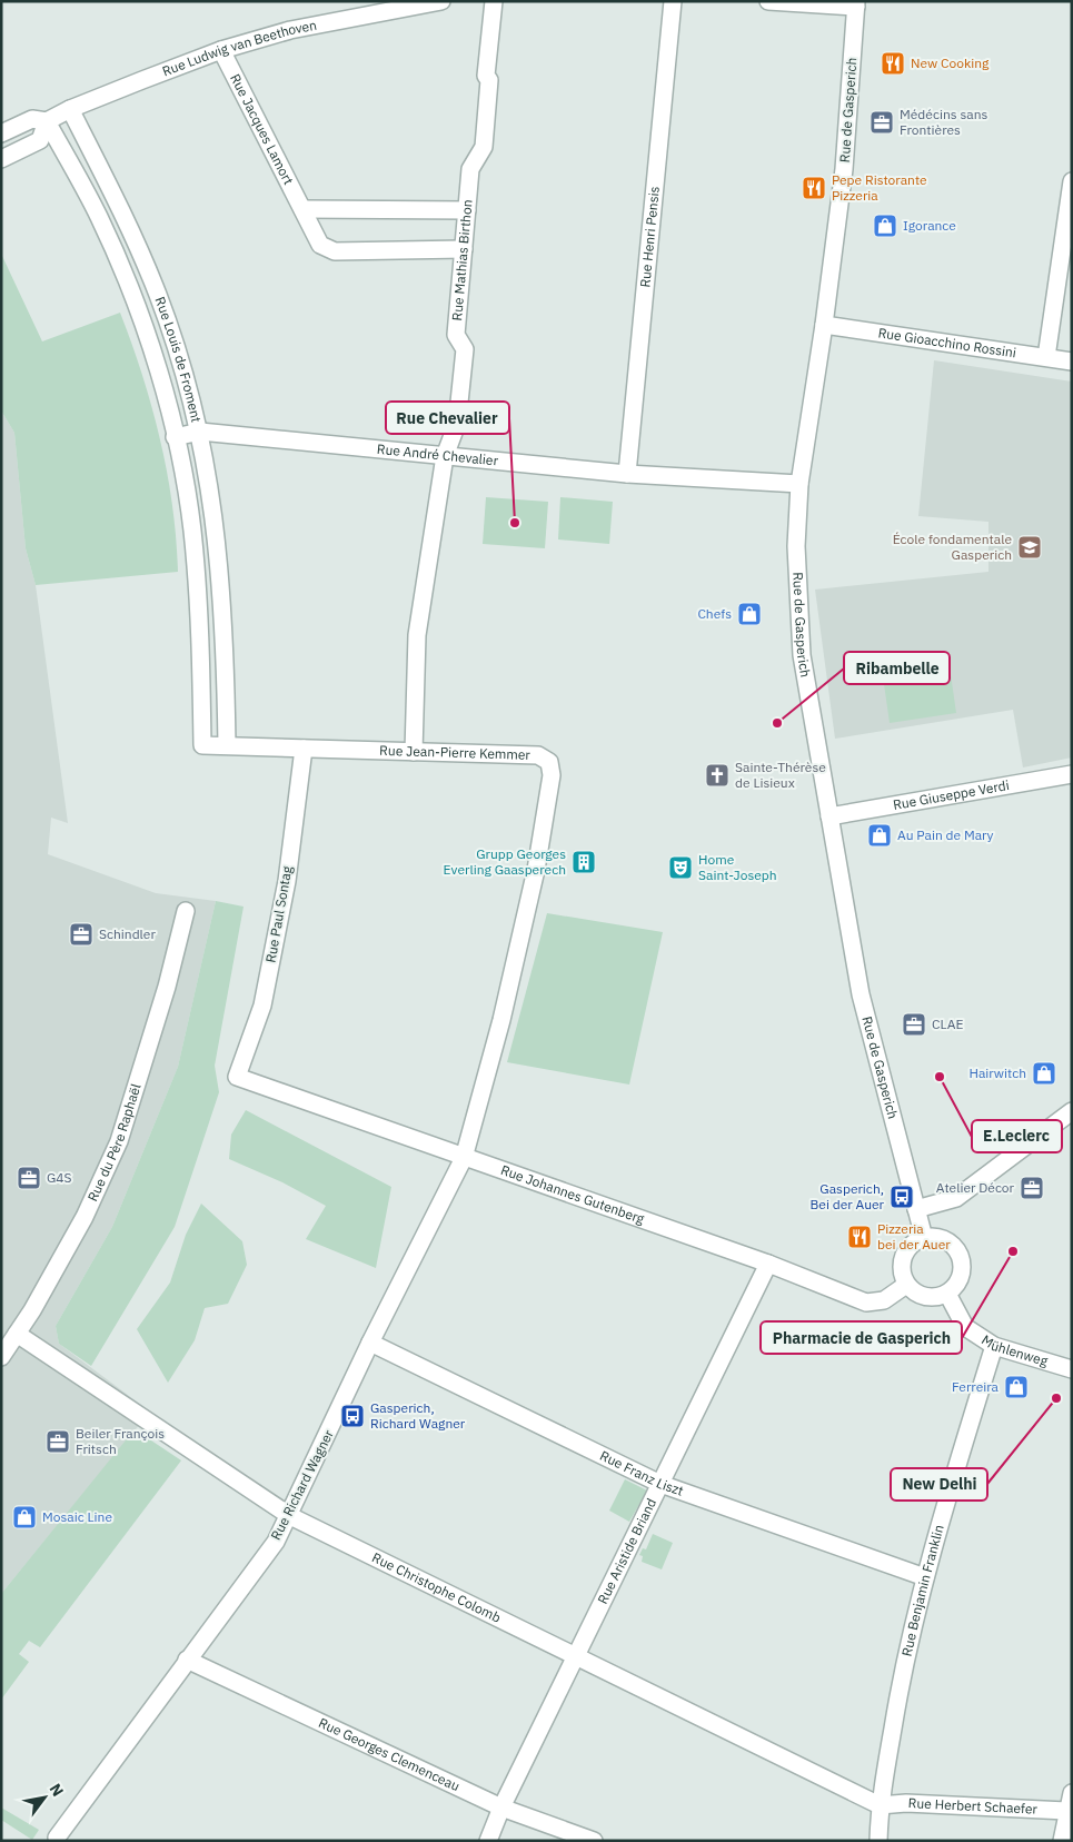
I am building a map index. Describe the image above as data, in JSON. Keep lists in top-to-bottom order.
{
  "streets": {
    "street": [
      "Rue Ludwig van Beethoven",
      "Rue de Gasperich",
      "Rue Jacques Lamort",
      "Rue Henri Pensis",
      "Rue Mathias Birthon",
      "Rue Gioacchino Rossini",
      "Rue Louis de Froment",
      "Rue André Chevalier",
      "Rue Jean-Pierre Kemmer",
      "Rue Giuseppe Verdi",
      "Rue Paul Sontag",
      "Rue du Père Raphaël",
      "Rue Johannes Gutenberg",
      "Mühlenweg",
      "Rue Franz Liszt",
      "Rue Richard Wagner",
      "Rue Aristide Briand",
      "Rue Christophe Colomb",
      "Rue Benjamin Franklin",
      "Rue Georges Clemenceau",
      "Rue Herbert Schaefer"
    ]
  },
  "crossings": [
    ["Rue Ludwig van Beethoven", "Rue Jacques Lamort"],
    ["Rue Ludwig van Beethoven", "Rue Louis de Froment"],
    ["Rue de Gasperich", "Rue Gioacchino Rossini"],
    ["Rue de Gasperich", "Rue André Chevalier"],
    ["Rue de Gasperich", "Rue Giuseppe Verdi"],
    ["Rue de Gasperich", "Rue Johannes Gutenberg"],
    ["Rue de Gasperich", "Mühlenweg"],
    ["Rue Jacques Lamort", "Rue Mathias Birthon"],
    ["Rue Henri Pensis", "Rue André Chevalier"],
    ["Rue Mathias Birthon", "Rue André Chevalier"],
    ["Rue Mathias Birthon", "Rue Jean-Pierre Kemmer"],
    ["Rue Louis de Froment", "Rue André Chevalier"],
    ["Rue Louis de Froment", "Rue Jean-Pierre Kemmer"],
    ["Rue Jean-Pierre Kemmer", "Rue Paul Sontag"],
    ["Rue Jean-Pierre Kemmer", "Rue Johannes Gutenberg"],
    ["Rue Jean-Pierre Kemmer", "Rue Richard Wagner"],
    ["Rue Paul Sontag", "Rue Johannes Gutenberg"],
    ["Rue du Père Raphaël", "Rue Christophe Colomb"],
    ["Rue Johannes Gutenberg", "Mühlenweg"],
    ["Rue Johannes Gutenberg", "Rue Richard Wagner"],
    ["Rue Johannes Gutenberg", "Rue Aristide Briand"],
    ["Mühlenweg", "Rue Benjamin Franklin"],
    ["Rue Franz Liszt", "Rue Richard Wagner"],
    ["Rue Franz Liszt", "Rue Aristide Briand"],
    ["Rue Franz Liszt", "Rue Benjamin Franklin"],
    ["Rue Richard Wagner", "Rue Christophe Colomb"],
    ["Rue Richard Wagner", "Rue Georges Clemenceau"],
    ["Rue Aristide Briand", "Rue Christophe Colomb"],
    ["Rue Aristide Briand", "Rue Georges Clemenceau"],
    ["Rue Christophe Colomb", "Rue Benjamin Franklin"],
    ["Rue Christophe Colomb", "Rue Herbert Schaefer"],
    ["Rue Benjamin Franklin", "Rue Herbert Schaefer"]
  ],
  "places": {
    "restaurant": ["New Cooking", "Pepe Ristorante Pizzeria", "Pizzeria bei der Auer"],
    "office": [
      "Médécins sans Frontières",
      "Schindler",
      "CLAE",
      "G4S",
      "Atelier Décor",
      "Beiler François Fritsch"
    ],
    "shop": [
      "Igorance",
      "Chefs",
      "Au Pain de Mary",
      "Hairwitch",
      "Ferreira",
      "Mosaic Line"
    ],
    "other": [
      "Rue Chevalier",
      "Ribambelle",
      "E.Leclerc",
      "Pharmacie de Gasperich",
      "New Delhi"
    ],
    "school or university": ["École fondamentale Gasperich"],
    "church": ["Sainte-Thérèse de Lisieux"],
    "building": ["Grupp Georges Everling Gaasperech"],
    "theatre": ["Home Saint-Joseph"],
    "bus stop": ["Gasperich, Bei der Auer", "Gasperich, Richard Wagner"]
  },
  "north": "top right"
}
